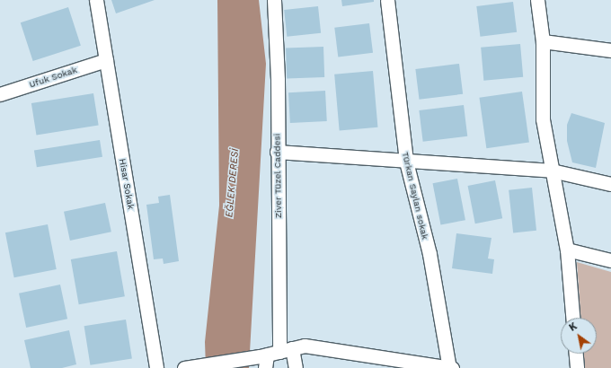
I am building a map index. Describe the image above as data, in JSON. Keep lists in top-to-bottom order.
{
  "streets": {
    "street": [
      "Ufuk Sokak",
      "Ziver Tüzel Caddesi",
      "Hisar Sokak",
      "Türkan Saylan sokak"
    ]
  },
  "crossings": [
    ["Ufuk Sokak", "Hisar Sokak"]
  ],
  "water": ["EĞLEK DERESİ"],
  "north": "top left"
}
